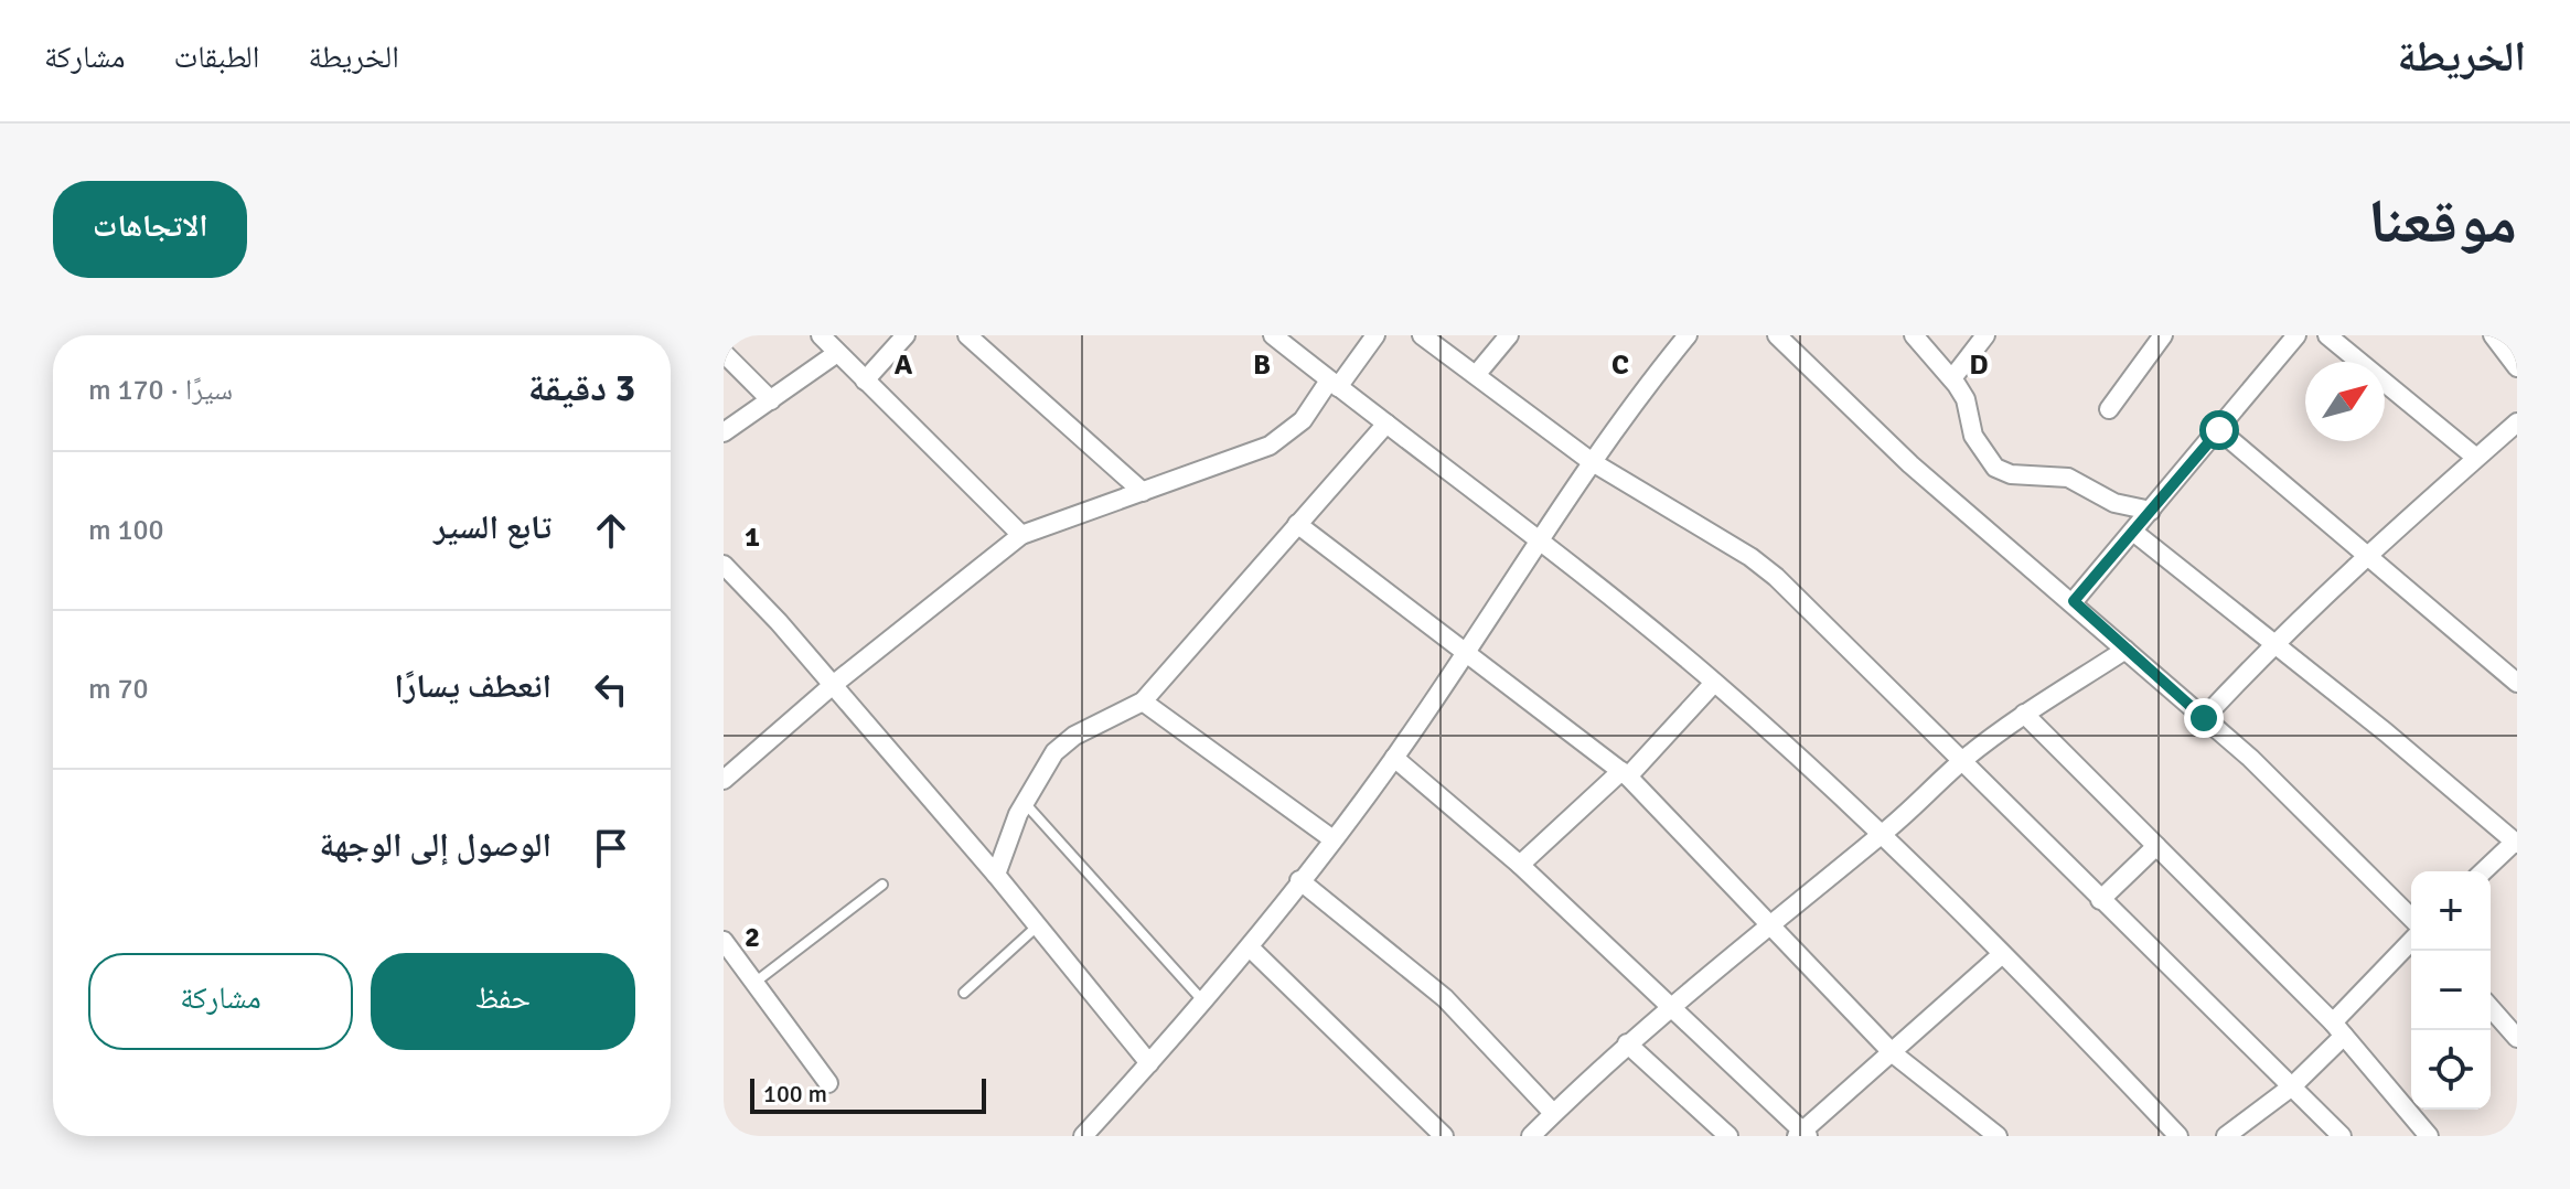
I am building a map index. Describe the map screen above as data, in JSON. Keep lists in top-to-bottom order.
{
  "scale_bar": "100 m",
  "north": "top right",
  "page": {
    "header": "الخريطة",
    "nav": ["الخريطة", "الطبقات", "مشاركة"],
    "title": "موقعنا",
    "buttons": [
      "الاتجاهات",
      ["حفظ", "مشاركة"]
    ],
    "heading": ["3 دقيقة", "سيرًا · 170 m"],
    "list": [
      ["تابع السير", "100 m"],
      ["انعطف يسارًا", "70 m"],
      "الوصول إلى الوجهة"
    ],
    "map_buttons": ["+", "−"],
    "scale": "100 m"
  },
  "grid": {
    "columns": [
      "A",
      "B",
      "C",
      "D"
    ],
    "rows": ["1", "2"]
  }
}
